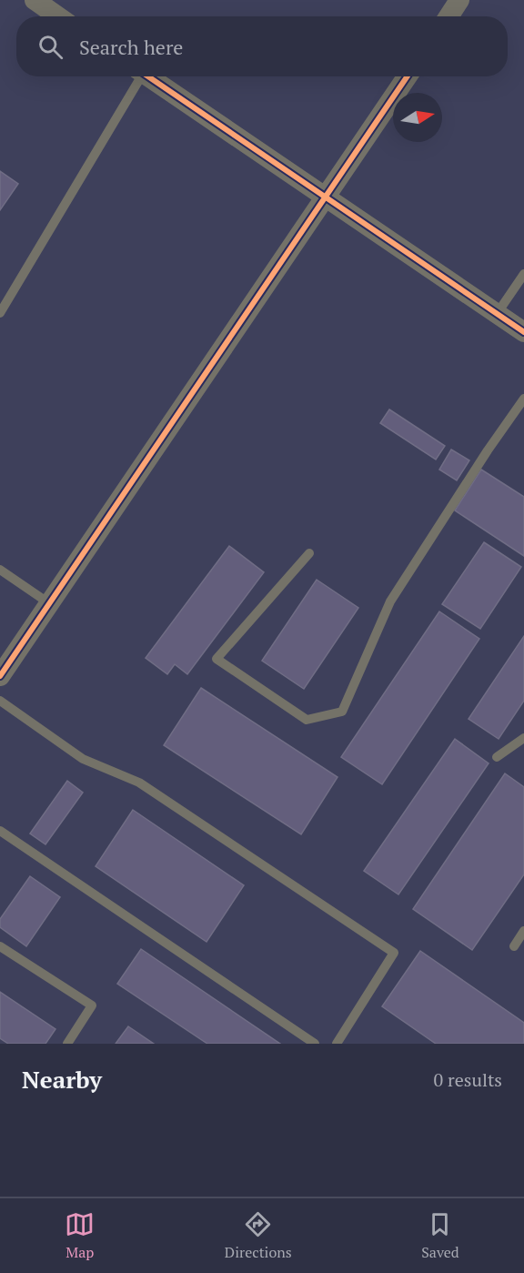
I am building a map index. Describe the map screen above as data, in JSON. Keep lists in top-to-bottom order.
{
  "north": "right",
  "page": {
    "search": "Search here",
    "heading": ["Nearby", "0 results"],
    "nav": ["Map", "Directions", "Saved"]
  }
}
